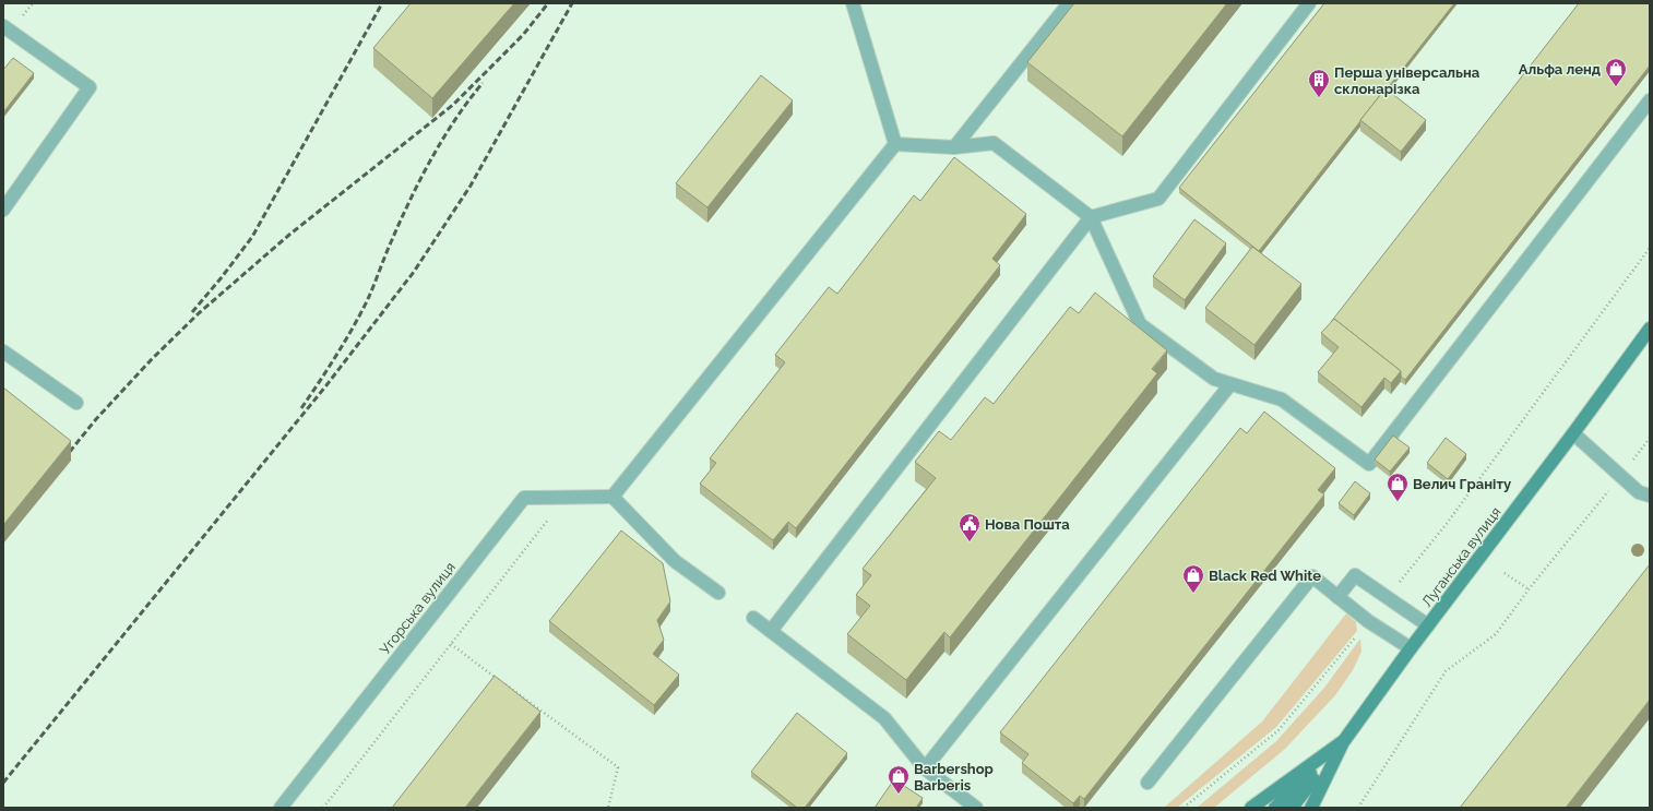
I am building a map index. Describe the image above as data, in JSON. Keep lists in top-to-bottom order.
{
  "streets": {
    "main road": ["Луганська вулиця"],
    "street": ["Угорська вулиця"]
  },
  "places": {
    "shop": [
      "Альфа ленд",
      "Велич Граніту",
      "Black Red White",
      "Barbershop Barberis"
    ],
    "building": ["Перша універсальна склонарізка"],
    "public building": ["Нова Пошта"]
  }
}
